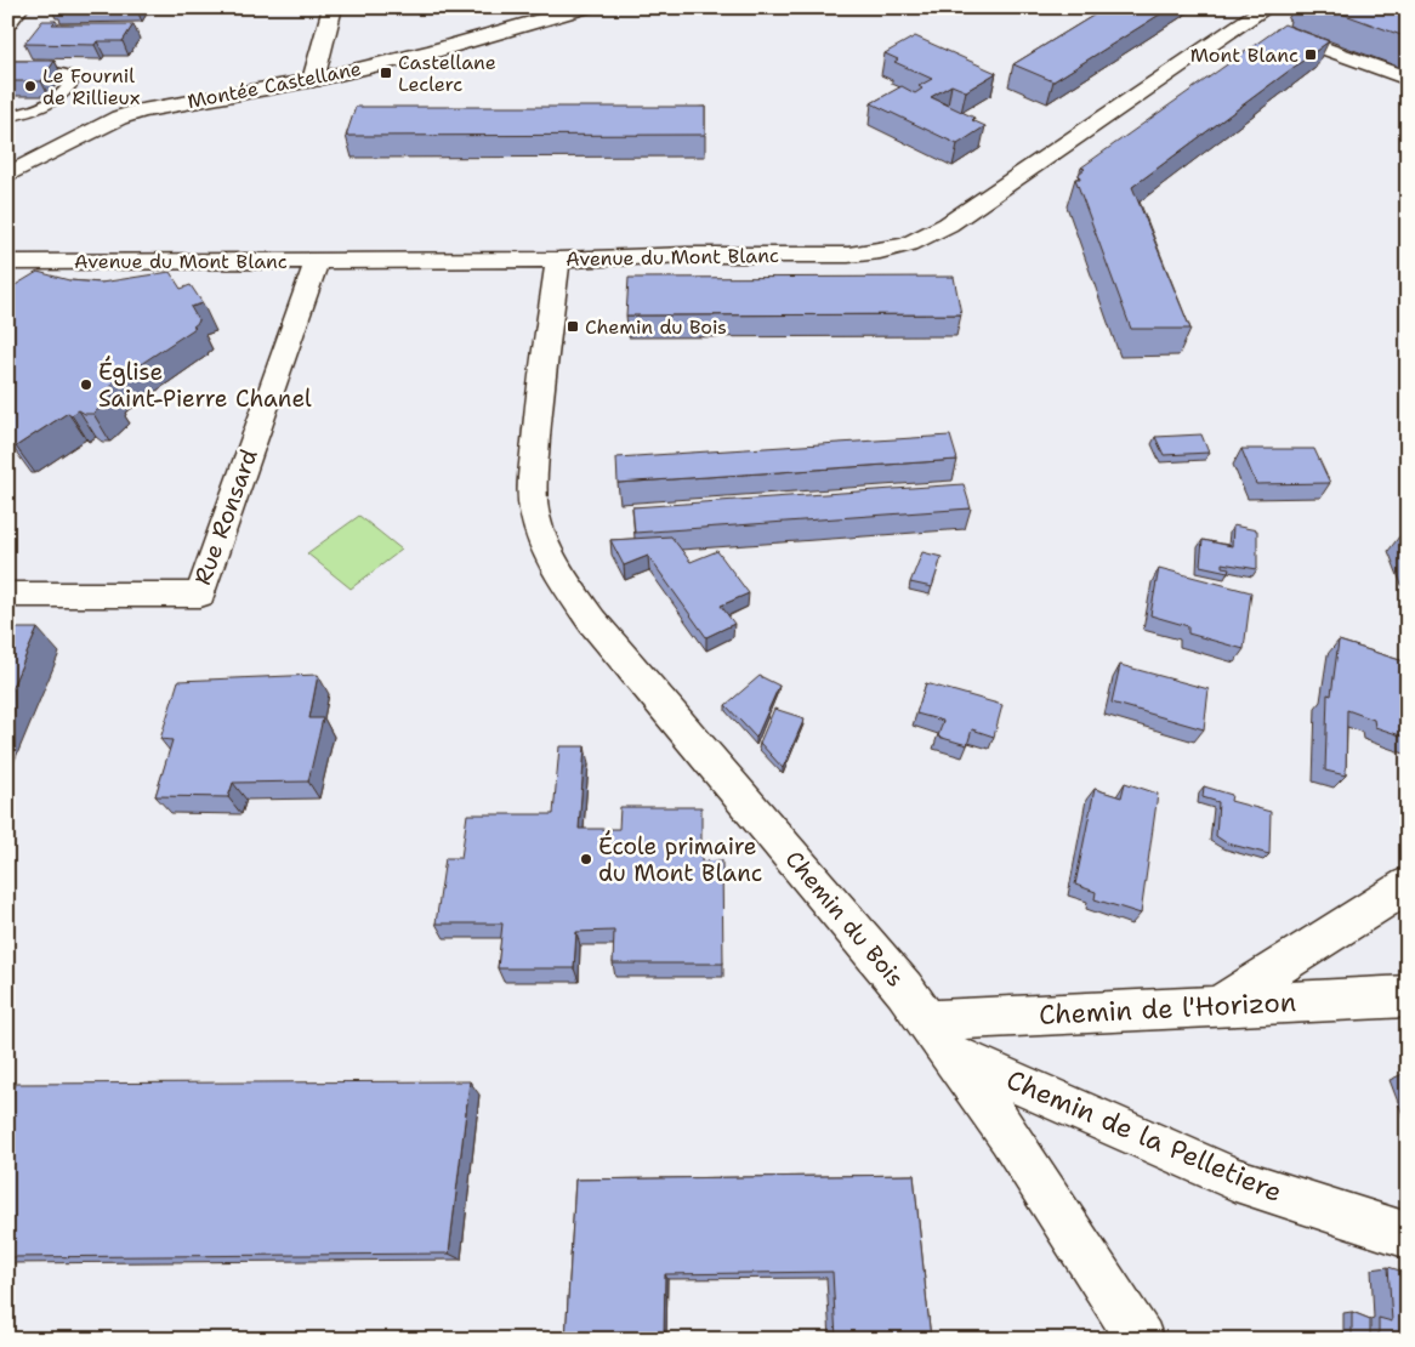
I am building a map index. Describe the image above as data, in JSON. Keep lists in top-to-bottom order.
{
  "streets": {
    "street": [
      "Montée Castellane",
      "Avenue du Mont Blanc",
      "Rue Ronsard",
      "Chemin du Bois",
      "Chemin de l'Horizon",
      "Chemin de la Pelletiere"
    ]
  },
  "crossings": [
    ["Avenue du Mont Blanc", "Rue Ronsard"],
    ["Avenue du Mont Blanc", "Chemin du Bois"],
    ["Chemin du Bois", "Chemin de l'Horizon"],
    ["Chemin du Bois", "Chemin de la Pelletiere"]
  ],
  "places": {
    "transit": ["Mont Blanc", "Castellane Leclerc", "Chemin du Bois"],
    "other": ["Le Fournil de Rillieux", "Église Saint-Pierre Chanel", "École primaire du Mont Blanc"]
  }
}
